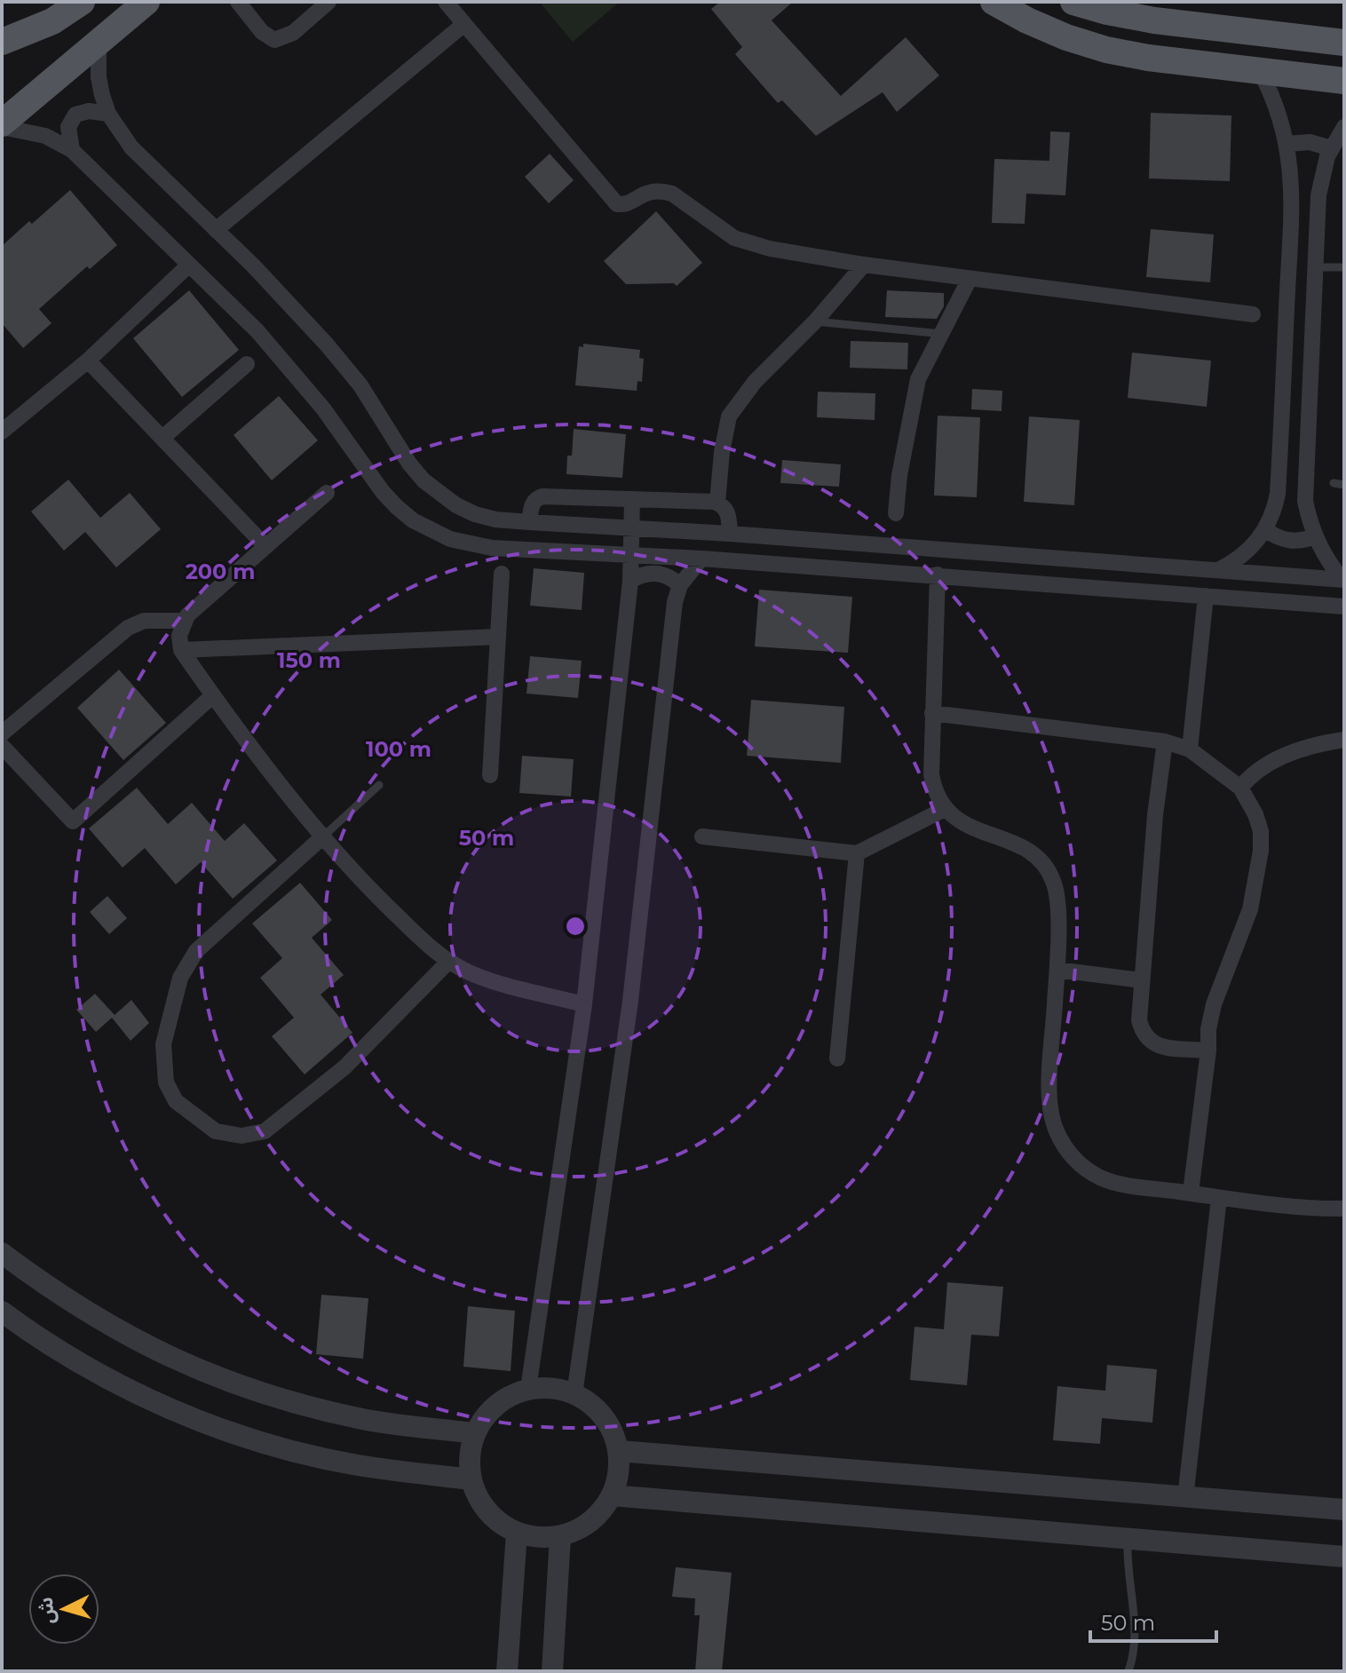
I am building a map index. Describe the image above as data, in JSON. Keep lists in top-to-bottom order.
{
  "scale_bar": "50 m",
  "north": "left",
  "rings": [
    "200 m",
    "150 m",
    "100 m",
    "50 m"
  ]
}
